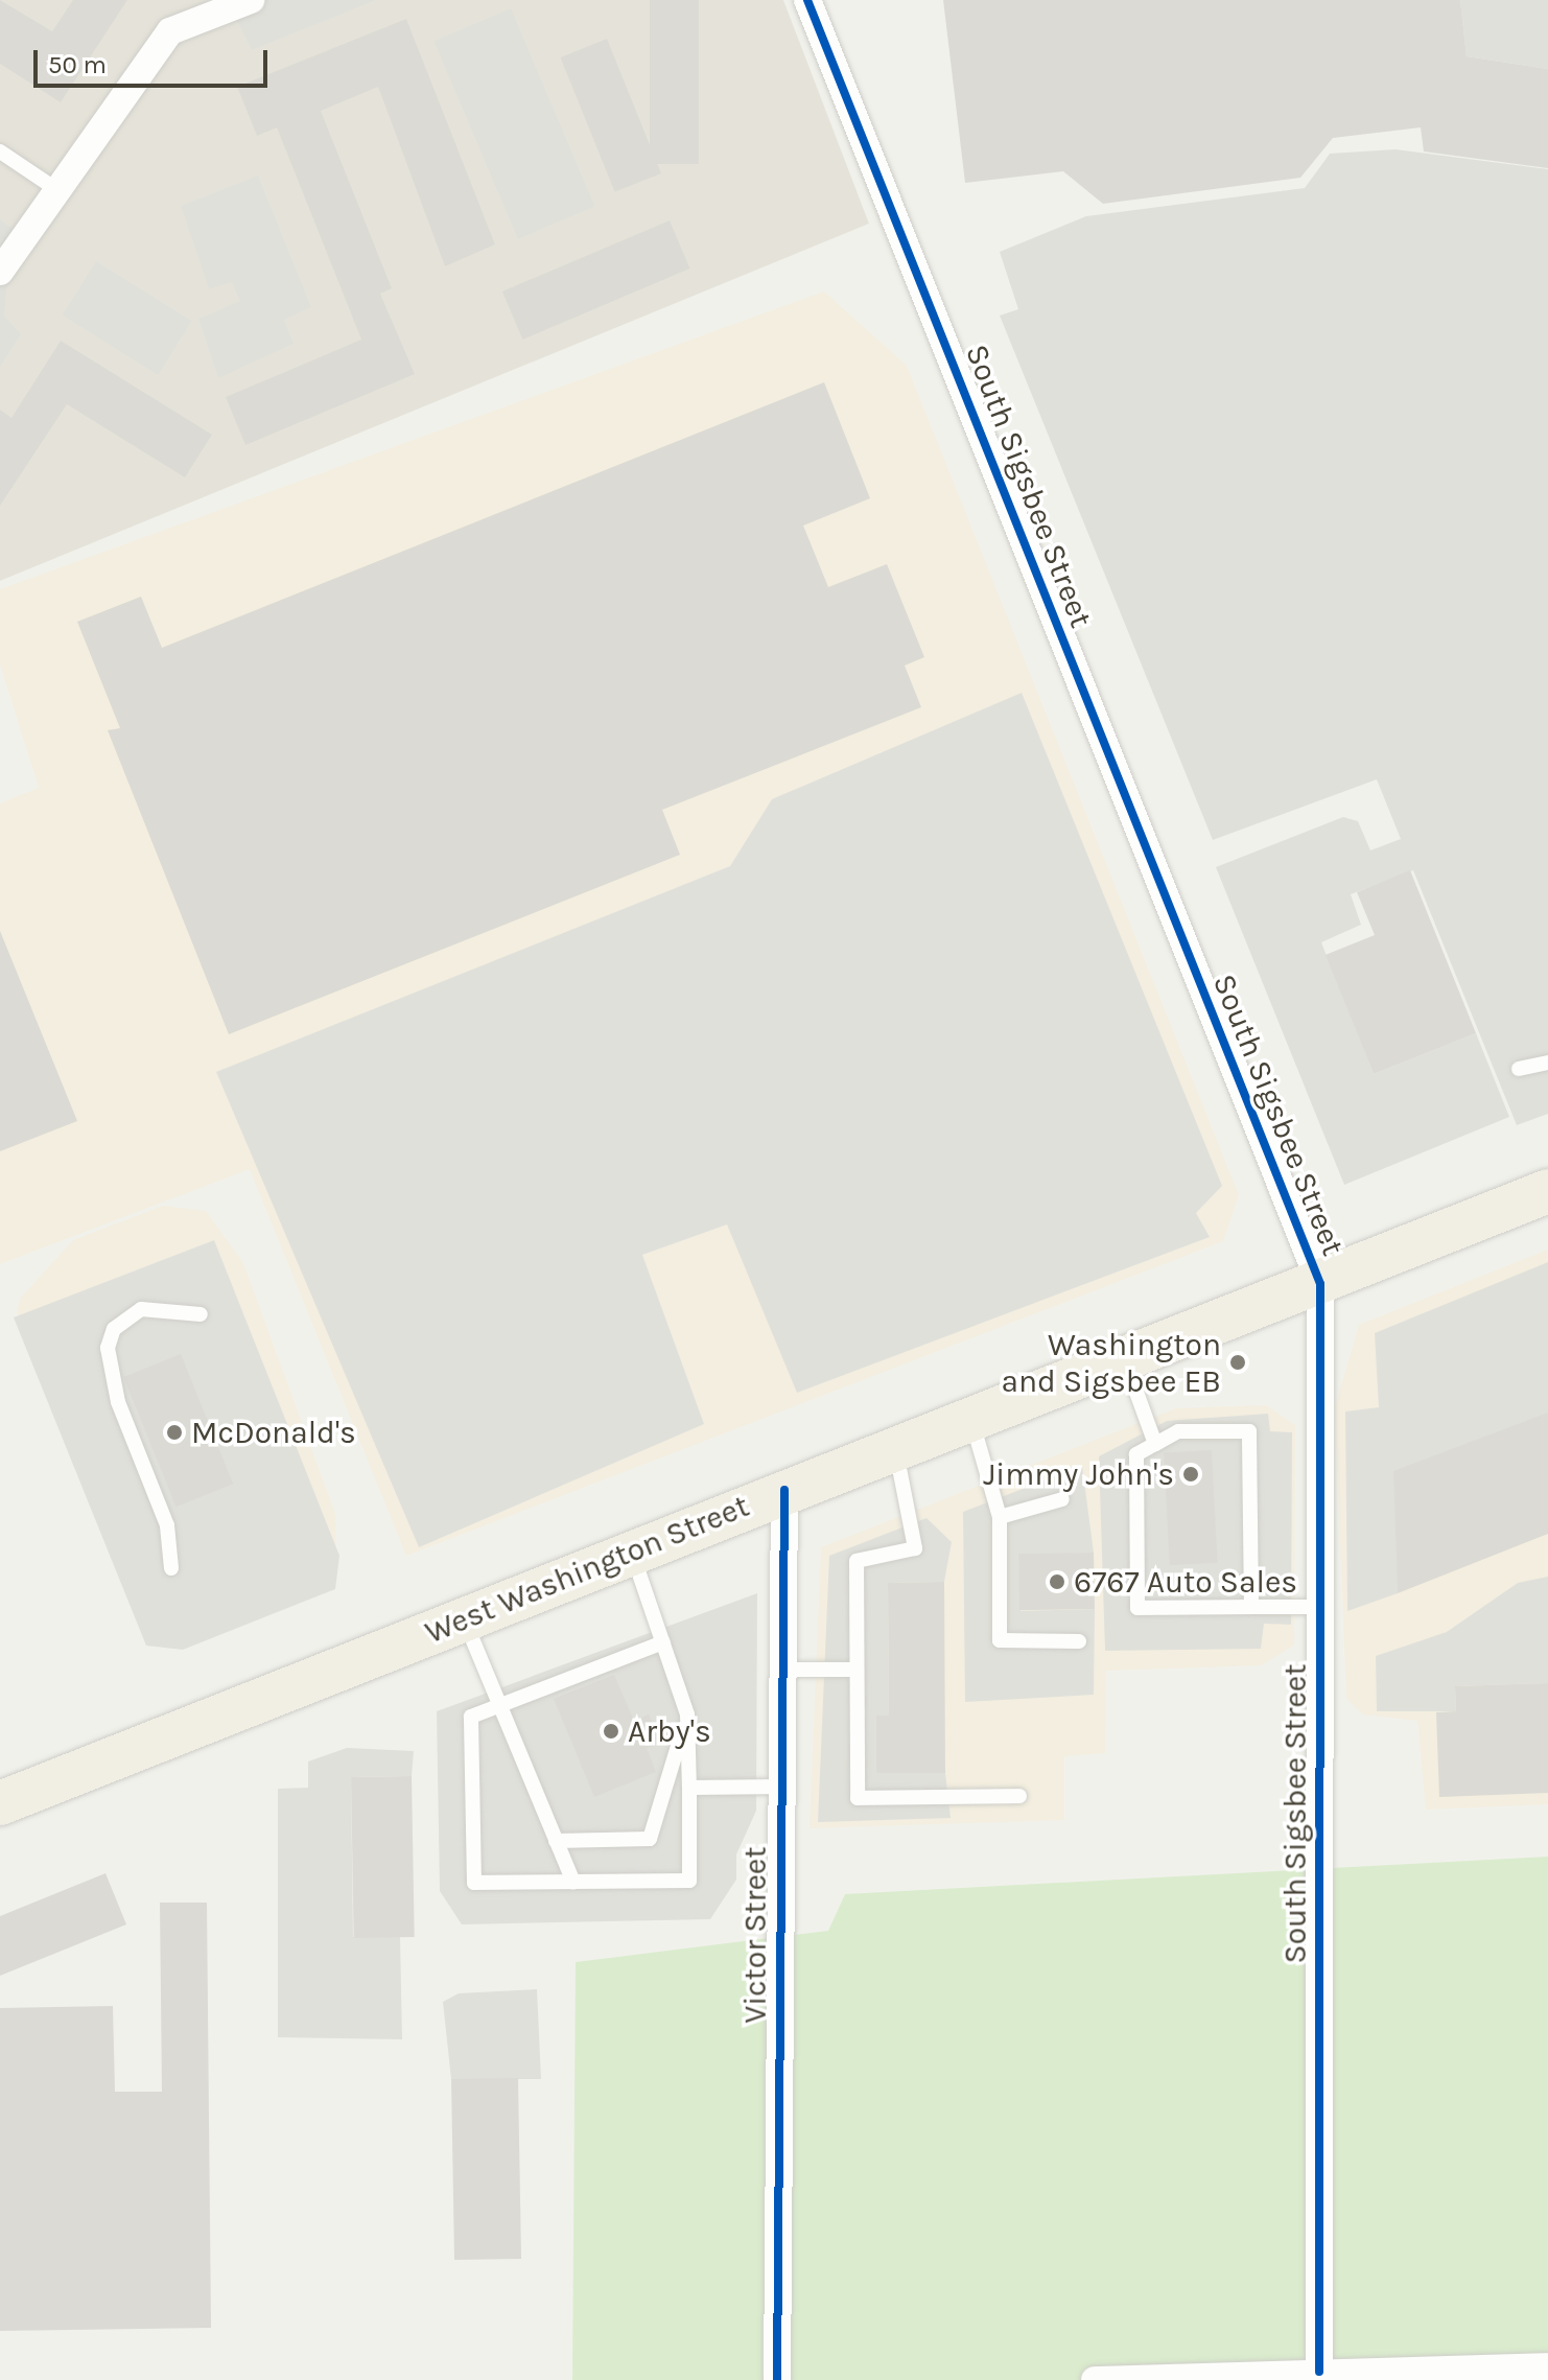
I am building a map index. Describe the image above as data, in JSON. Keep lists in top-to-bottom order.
{
  "streets": {
    "main road": ["West Washington Street"],
    "street": ["South Sigsbee Street", "Victor Street"]
  },
  "crossings": [
    ["South Sigsbee Street", "West Washington Street"],
    ["West Washington Street", "Victor Street"]
  ],
  "places": [
    "Washington and Sigsbee EB",
    "McDonald's",
    "Jimmy John's",
    "6767 Auto Sales",
    "Arby's"
  ],
  "scale_bar": "50 m"
}
